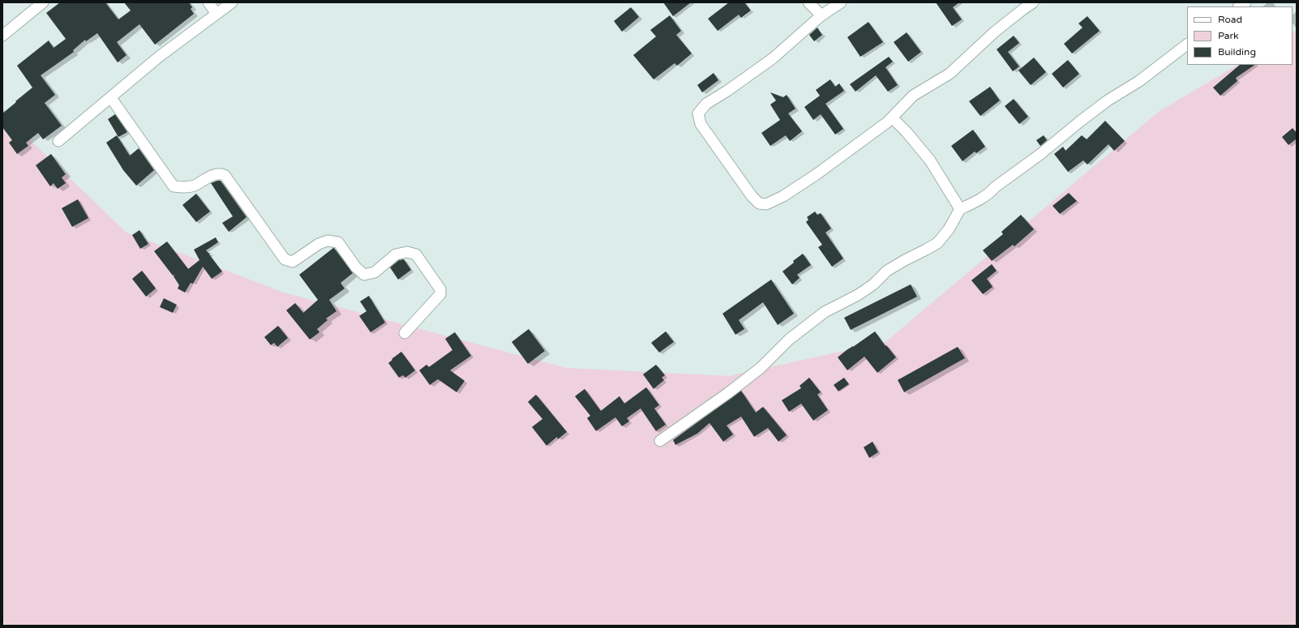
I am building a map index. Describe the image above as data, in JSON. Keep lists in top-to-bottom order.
{
  "legend": ["Road", "Park", "Building"]
}
